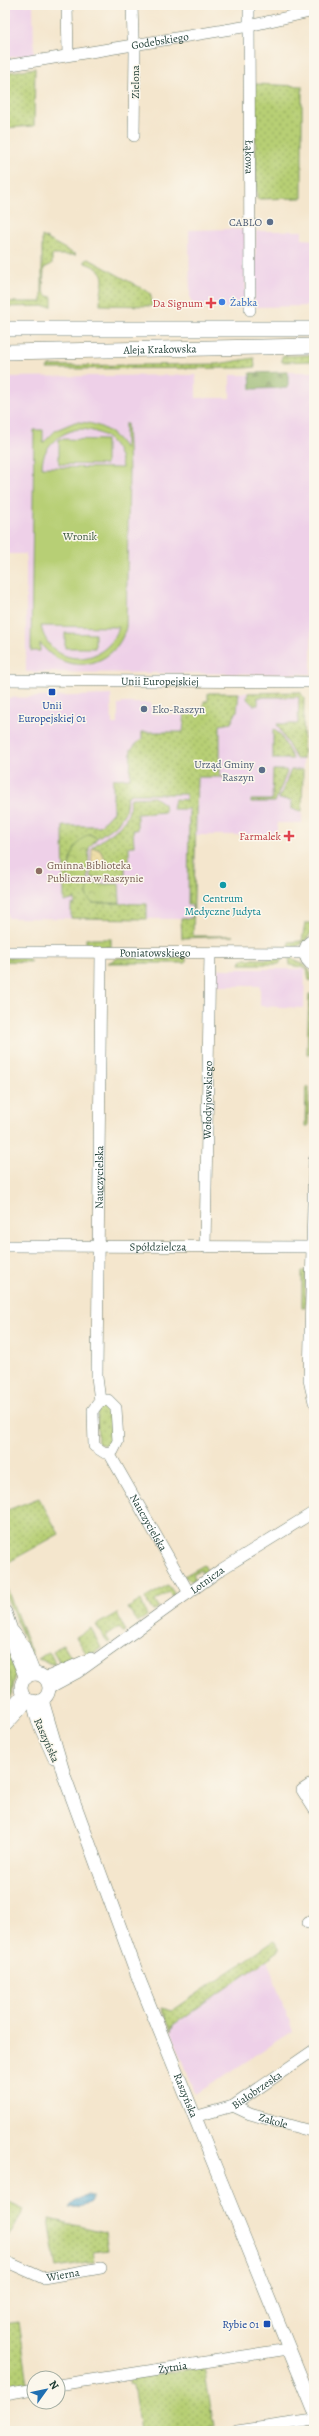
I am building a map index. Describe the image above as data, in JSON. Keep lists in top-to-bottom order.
{
  "streets": {
    "main road": ["Aleja Krakowska"],
    "street": [
      "Godebskiego",
      "Zielona",
      "Łąkowa",
      "Unii Europejskiej",
      "Poniatowskiego",
      "Wołodyjowskiego",
      "Nauczycielska",
      "Spółdzielcza",
      "Lotnicza",
      "Raszyńska",
      "Białobrzeska",
      "Zakole",
      "Wierna",
      "Żytnia"
    ]
  },
  "crossings": [
    ["Godebskiego", "Zielona"],
    ["Godebskiego", "Łąkowa"],
    ["Poniatowskiego", "Wołodyjowskiego"],
    ["Poniatowskiego", "Nauczycielska"],
    ["Wołodyjowskiego", "Spółdzielcza"],
    ["Nauczycielska", "Spółdzielcza"],
    ["Nauczycielska", "Lotnicza"],
    ["Raszyńska", "Białobrzeska"],
    ["Raszyńska", "Żytnia"],
    ["Białobrzeska", "Zakole"]
  ],
  "parks": ["Wronik"],
  "places": {
    "other": [
      "CABLO",
      "Żabka",
      "Eko-Raszyn",
      "Urząd Gminy Raszyn",
      "Gminna Biblioteka Publiczna w Raszynie",
      "Centrum Medyczne Judyta"
    ],
    "health": ["Da Signum", "Farmalek"],
    "transit": ["Unii Europejskiej 01", "Rybie 01"]
  },
  "north": "top right"
}
